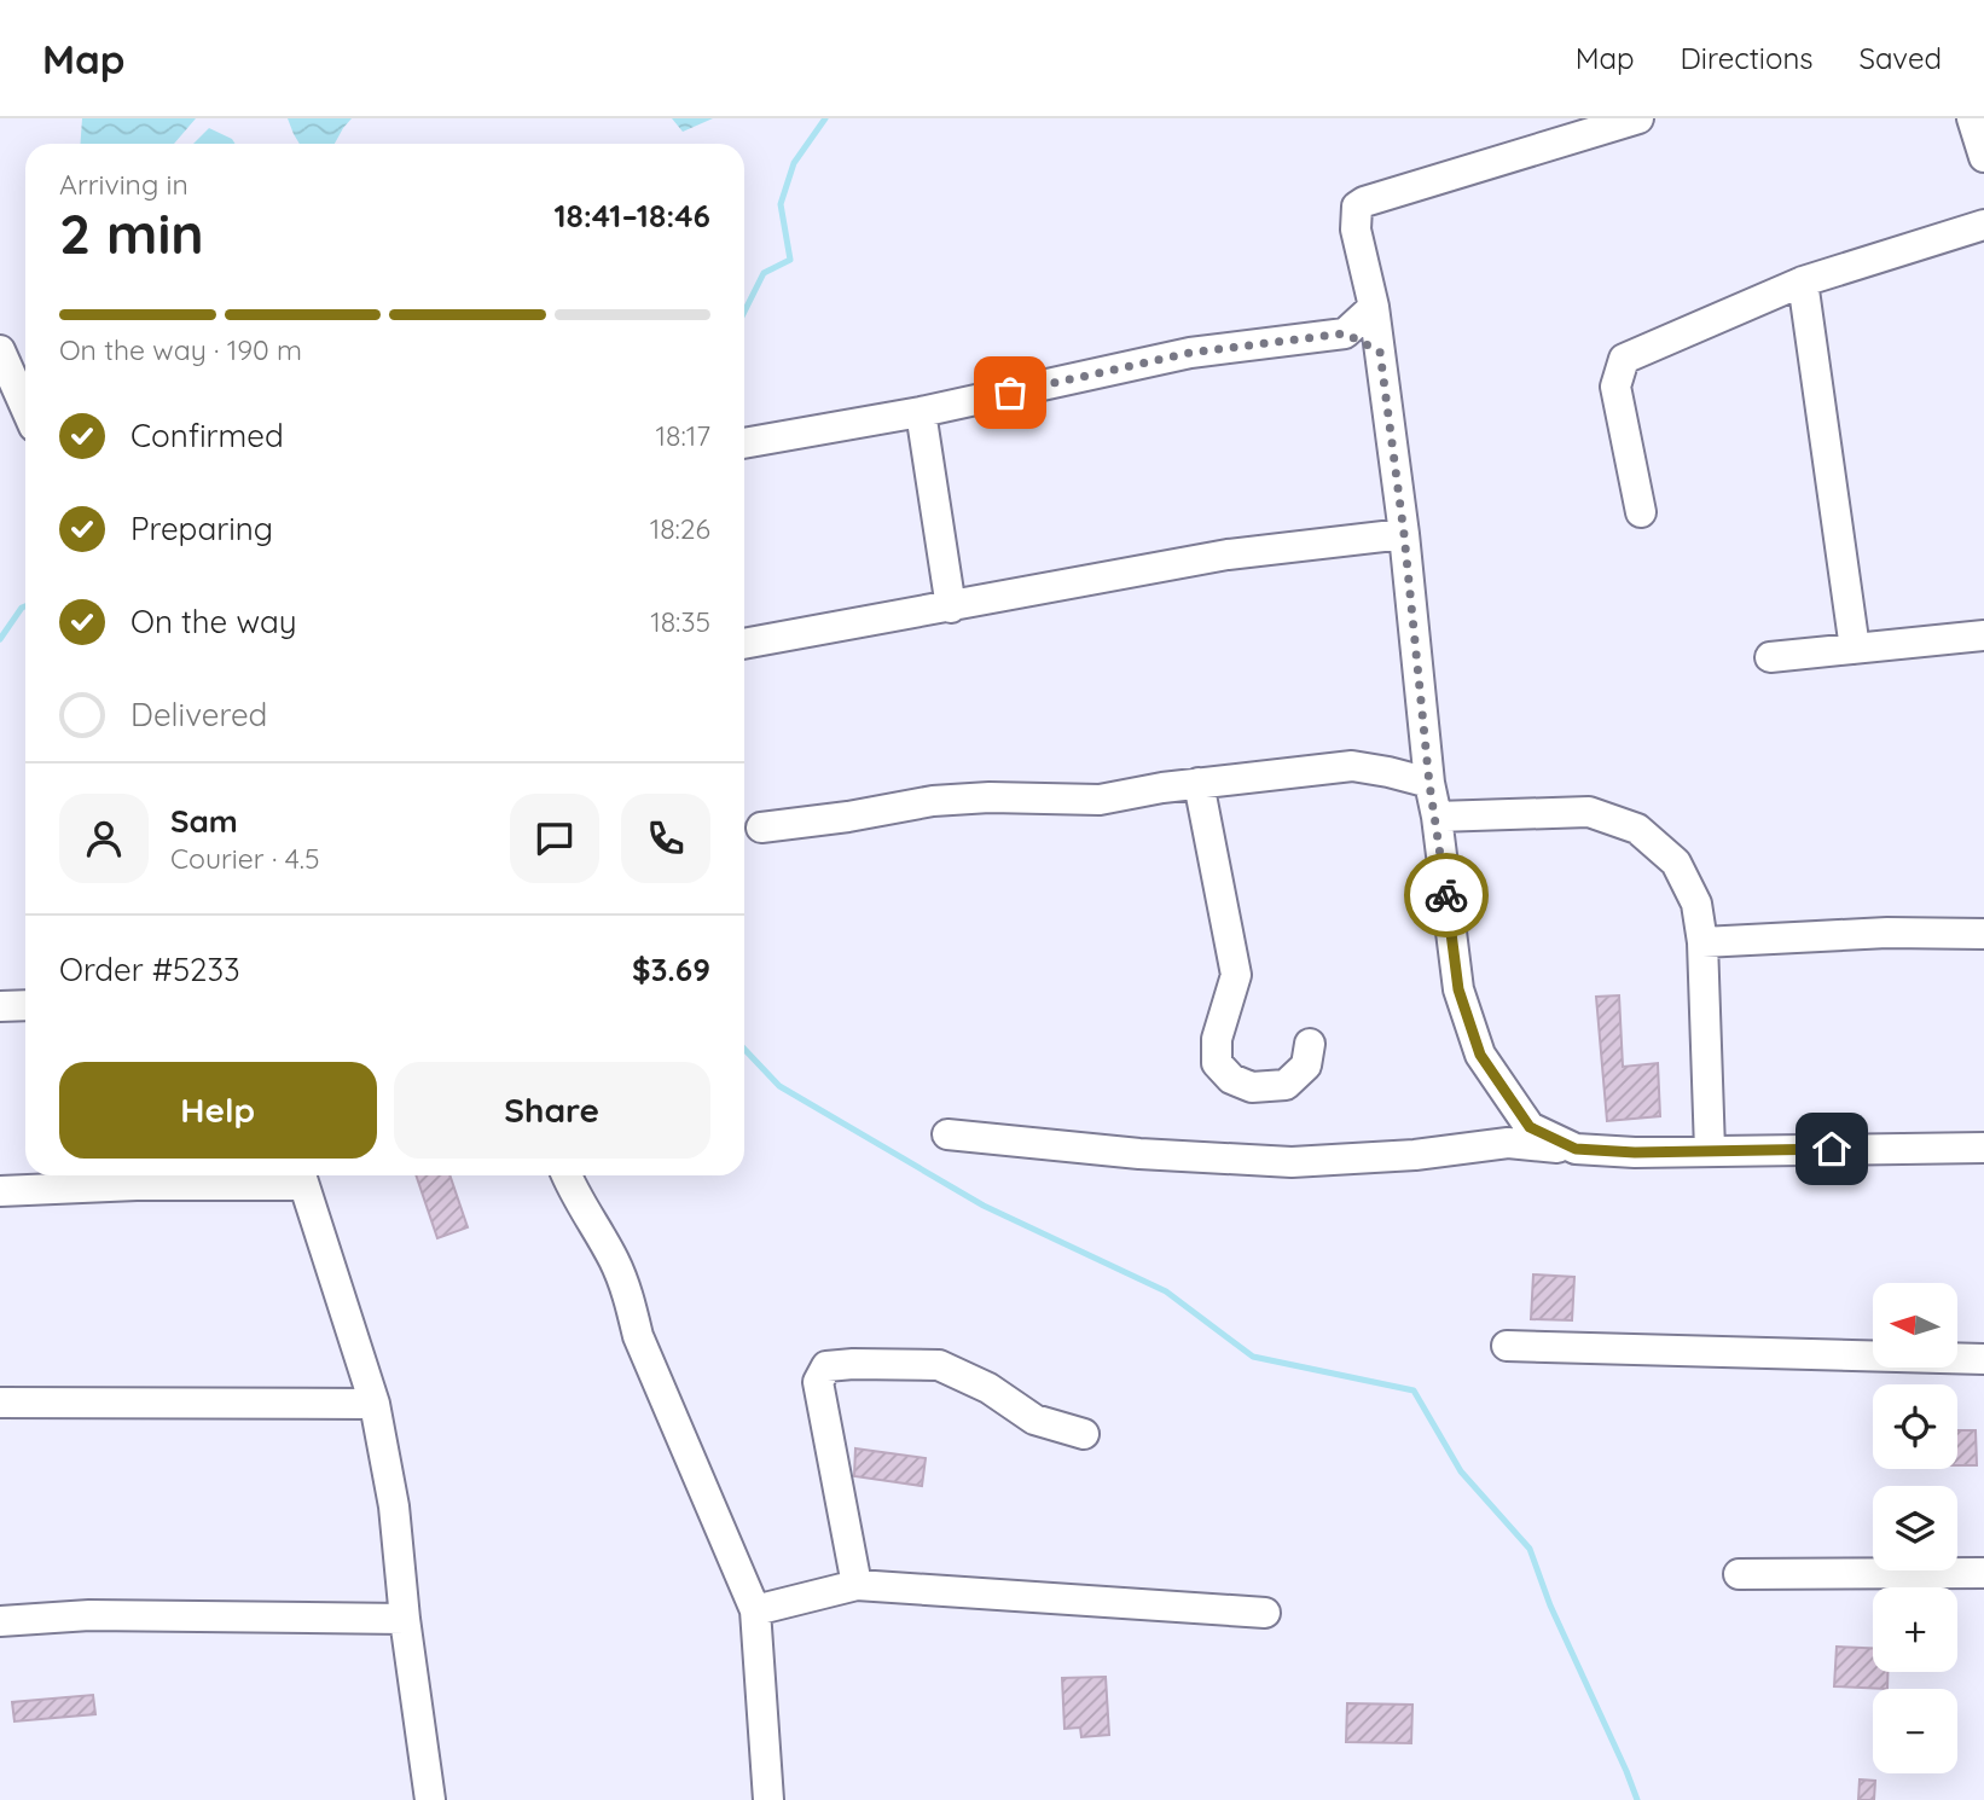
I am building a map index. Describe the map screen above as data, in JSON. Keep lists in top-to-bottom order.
{
  "north": "left",
  "page": {
    "header": "Map",
    "nav": ["Map", "Directions", "Saved"],
    "heading": ["2 min", "Arriving in", "18:41–18:46"],
    "panel": [
      "Sam",
      "Courier · 4.5",
      "Order #5233",
      "$3.69"
    ],
    "bar": "On the way · 190 m",
    "list": [
      ["Confirmed", "18:17"],
      ["Preparing", "18:26"],
      ["On the way", "18:35"],
      "Delivered"
    ],
    "buttons": ["Help", "Share"],
    "map_buttons": ["+", "−"]
  }
}
